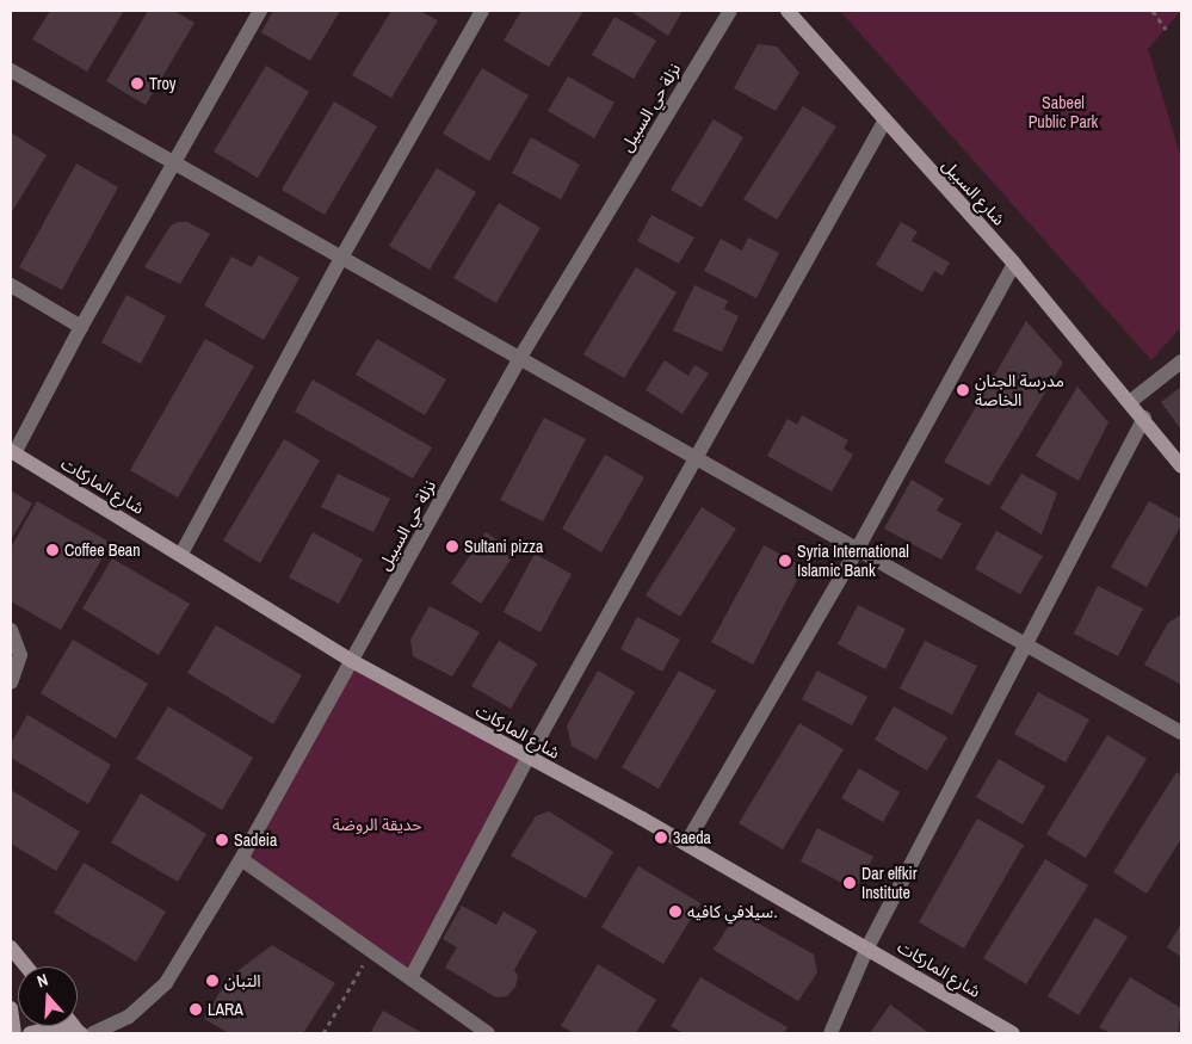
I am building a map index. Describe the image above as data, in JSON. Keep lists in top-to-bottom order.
{
  "streets": {
    "street": ["نزلة حي السبيل", "شارع السبيل", "شارع الماركات"]
  },
  "crossings": [
    ["نزلة حي السبيل", "شارع الماركات"]
  ],
  "parks": ["Sabeel Public Park", "حديقة الروضة"],
  "places": [
    "Troy",
    "مدرسة الجنان الخاصة",
    "Sultani pizza",
    "Coffee Bean",
    "Syria International Islamic Bank",
    "3aeda",
    "Sadeia",
    "Dar elfkir Institute",
    "سيلافي كافيه.",
    "التبان",
    "LARA"
  ],
  "north": "top"
}
